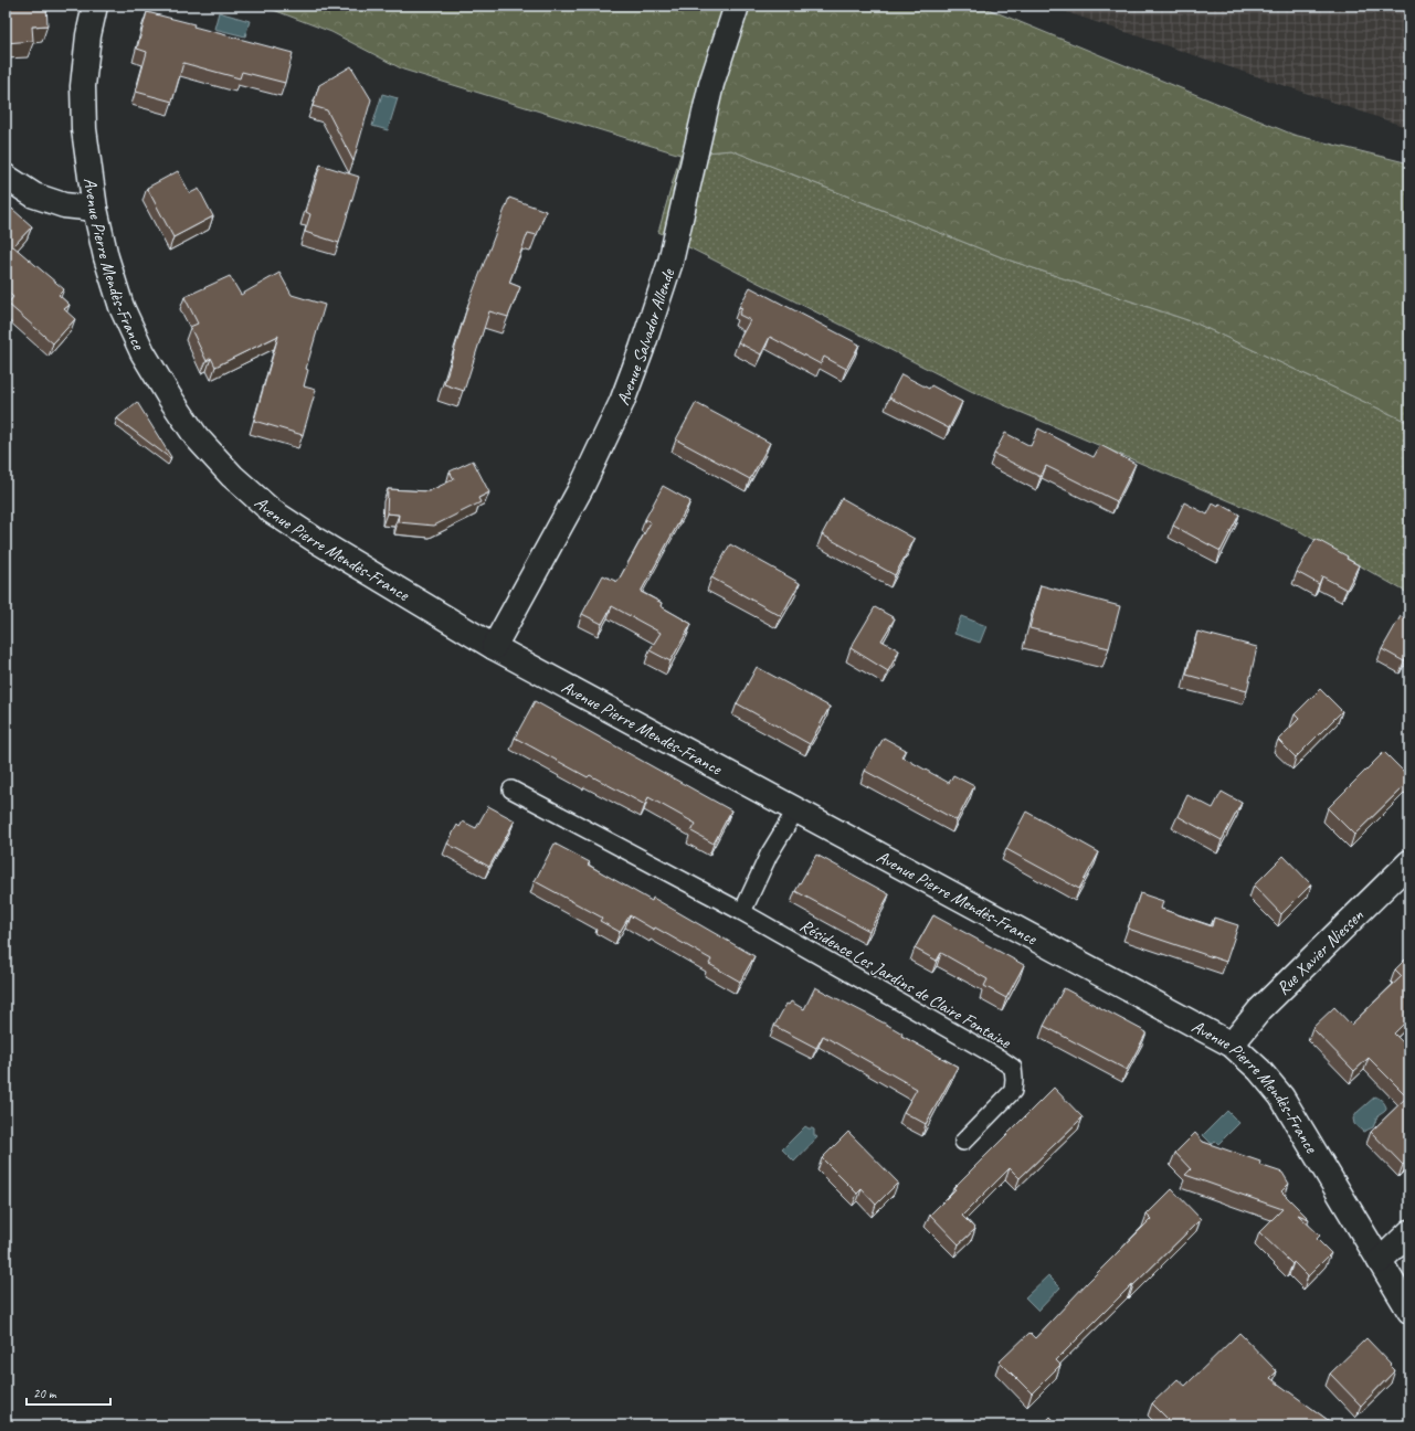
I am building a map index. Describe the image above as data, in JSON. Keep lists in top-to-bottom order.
{
  "streets": {
    "street": ["Avenue Pierre Mendès-France", "Avenue Salvador Allende", "Rue Xavier Niessen"],
    "lane": ["Résidence Les Jardins de Claire Fontaine"]
  },
  "crossings": [
    ["Avenue Pierre Mendès-France", "Avenue Salvador Allende"],
    ["Avenue Pierre Mendès-France", "Rue Xavier Niessen"]
  ],
  "scale_bar": "20 m"
}
